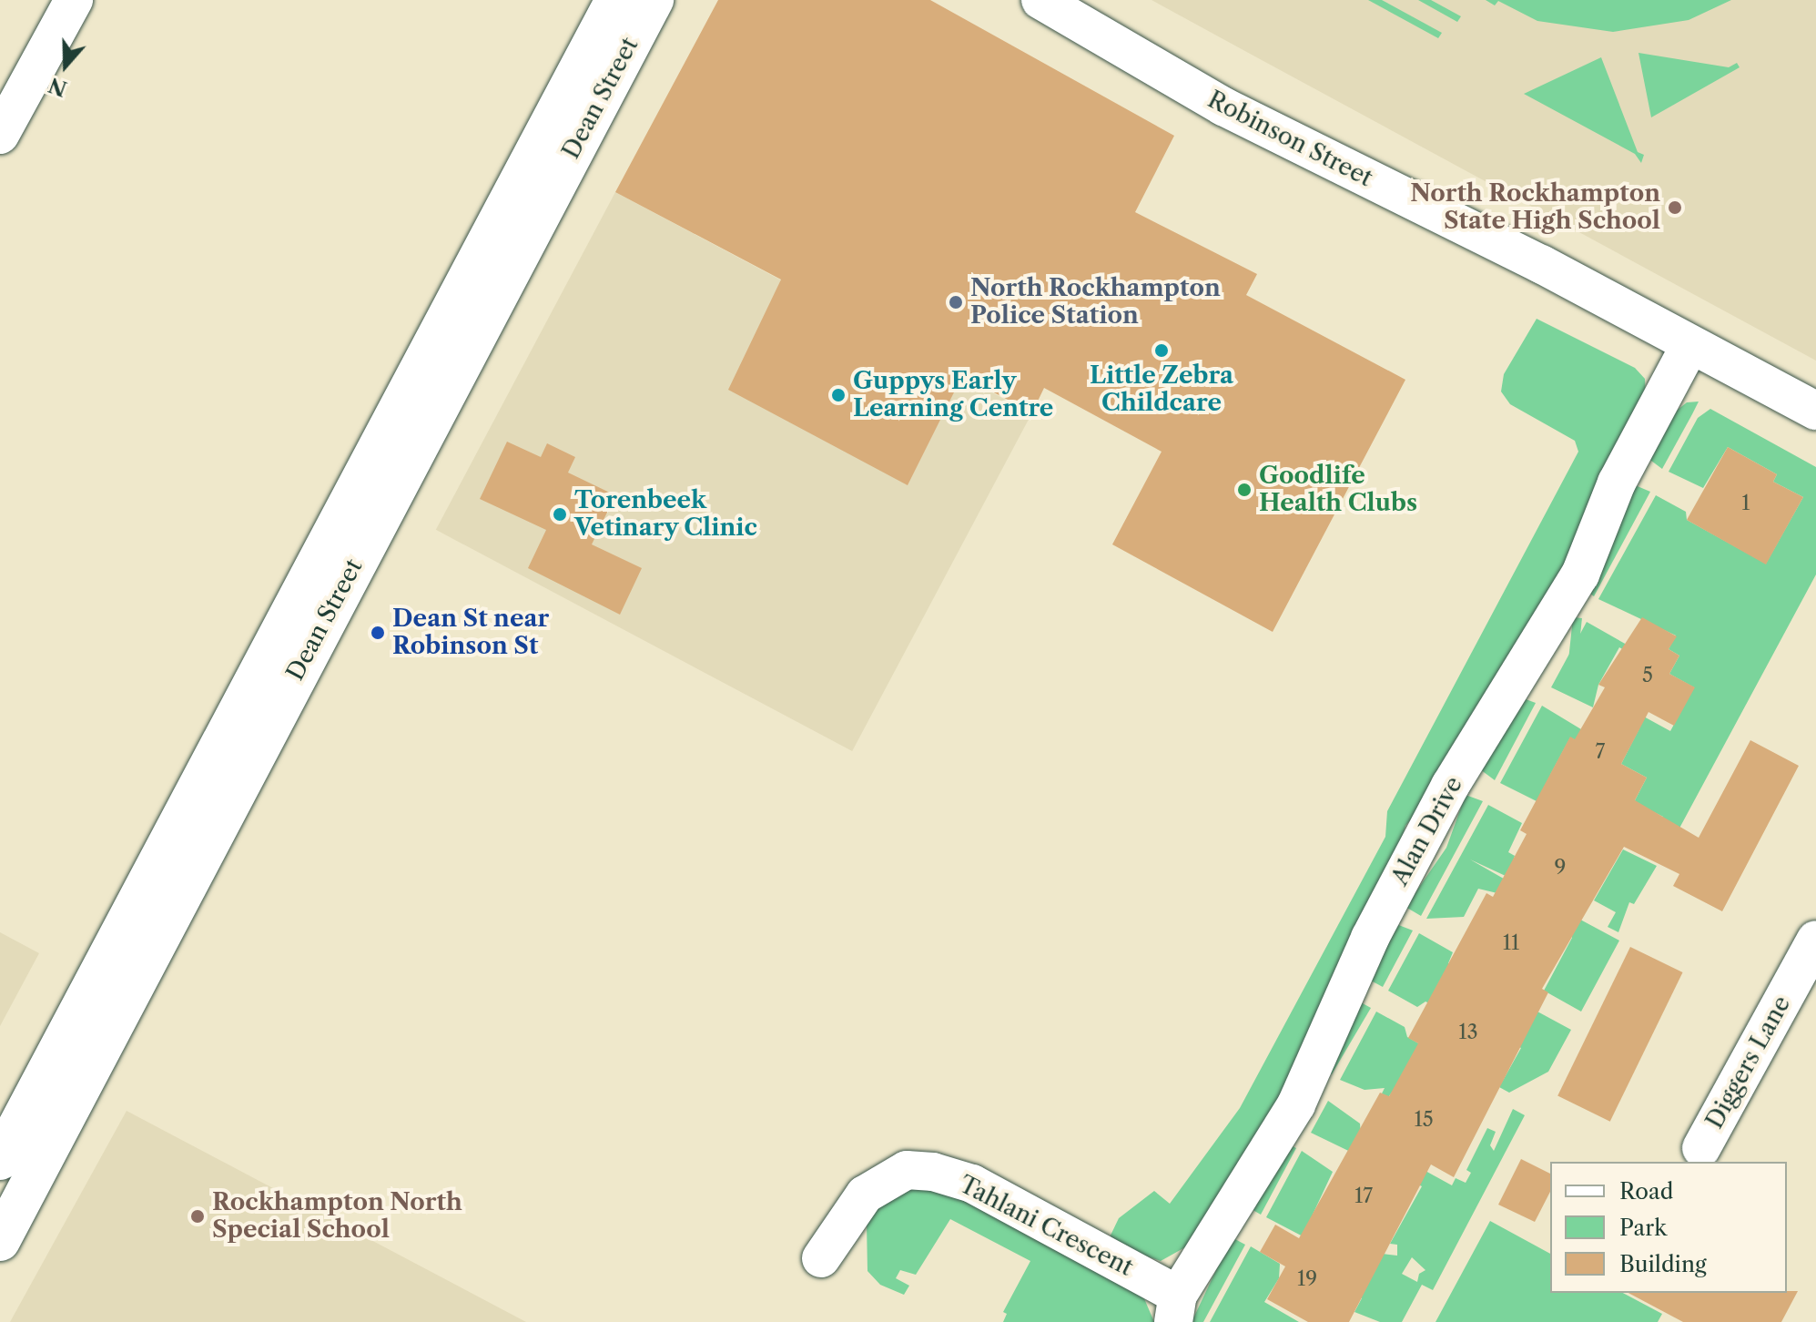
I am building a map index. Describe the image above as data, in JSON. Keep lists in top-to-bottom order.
{
  "streets": {
    "main road": ["Dean Street"],
    "street": [
      "Robinson Street",
      "Alan Drive",
      "Diggers Lane",
      "Tahlani Crescent"
    ]
  },
  "crossings": [
    ["Robinson Street", "Alan Drive"],
    ["Alan Drive", "Tahlani Crescent"]
  ],
  "places": [
    "North Rockhampton State High School",
    "North Rockhampton Police Station",
    "Little Zebra Childcare",
    "Guppys Early Learning Centre",
    "Goodlife Health Clubs",
    "Torenbeek Vetinary Clinic",
    "Dean St near Robinson St",
    "Rockhampton North Special School"
  ],
  "house_numbers": [
    "1",
    "5",
    "7",
    "9",
    "11",
    "13",
    "15",
    "17",
    "19"
  ],
  "legend": ["Road", "Park", "Building"],
  "north": "bottom"
}
